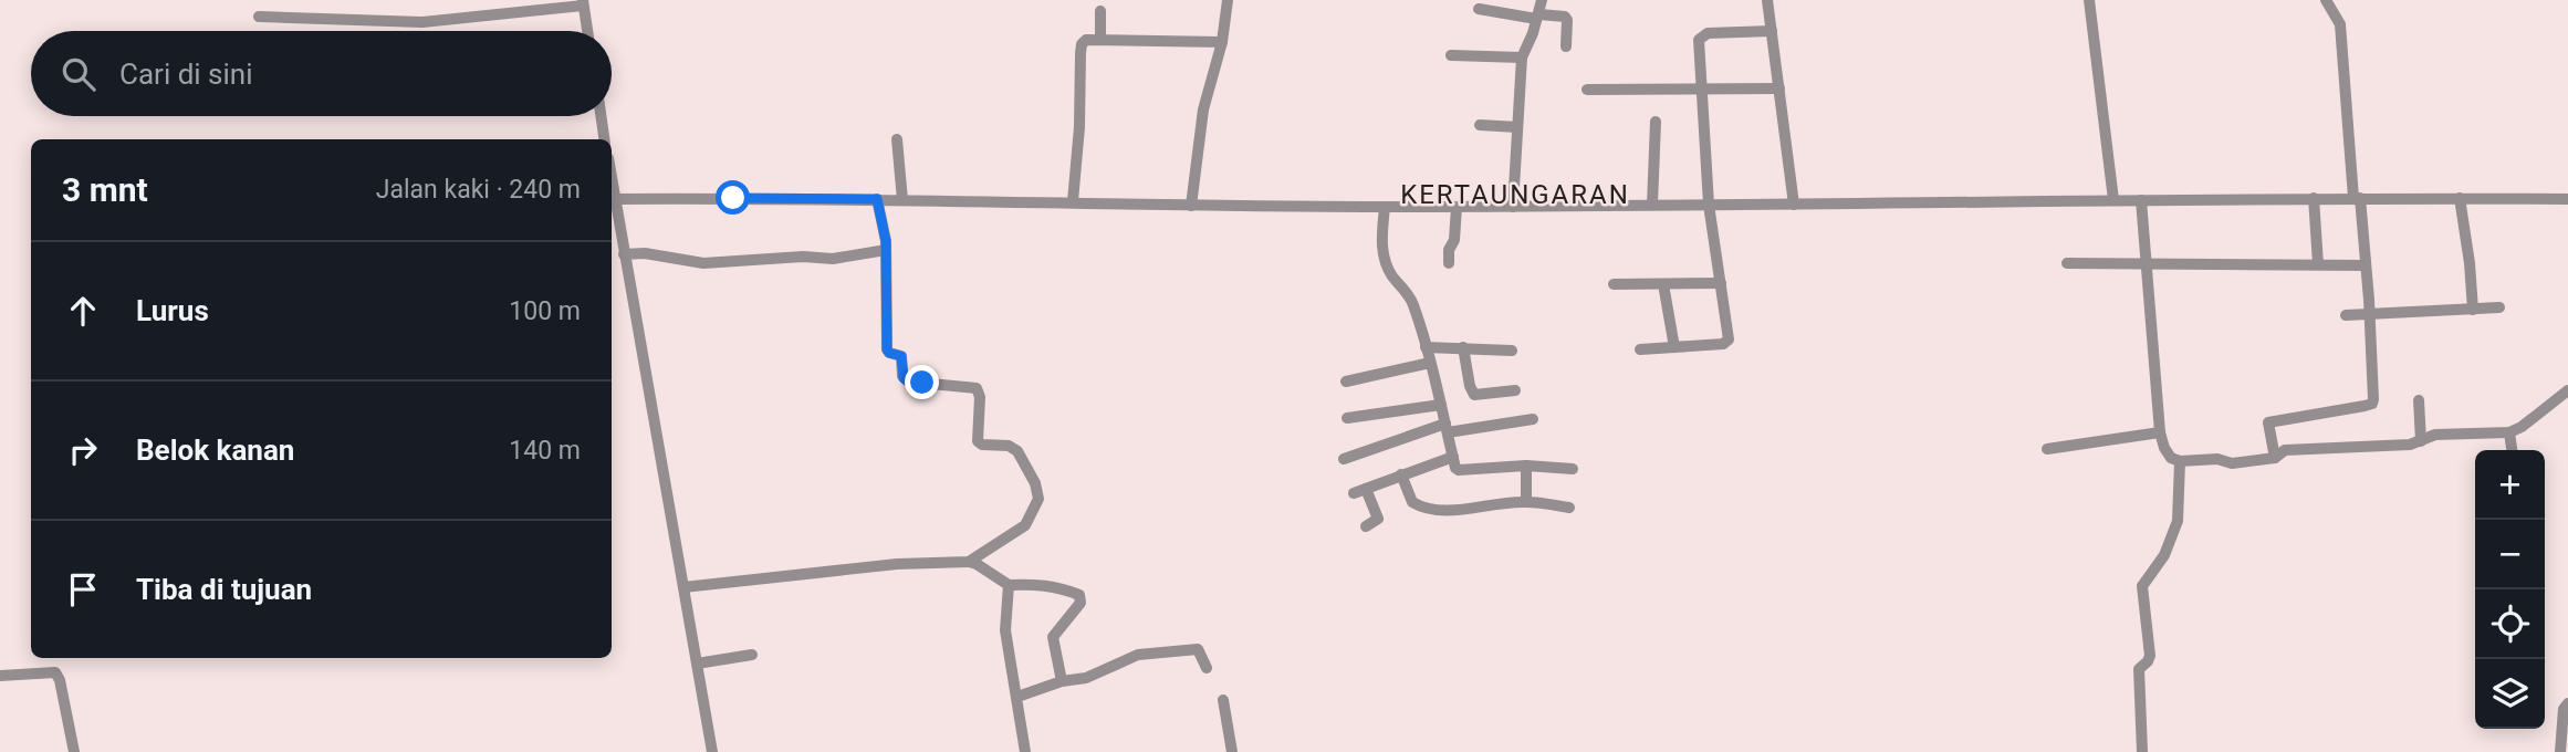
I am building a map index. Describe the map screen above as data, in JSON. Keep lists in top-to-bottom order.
{
  "districts": ["KERTAUNGARAN"],
  "page": {
    "search": "Cari di sini",
    "heading": ["3 mnt", "Jalan kaki · 240 m"],
    "list": [
      ["Lurus", "100 m"],
      ["Belok kanan", "140 m"],
      "Tiba di tujuan"
    ],
    "map_buttons": ["+", "−"]
  }
}
